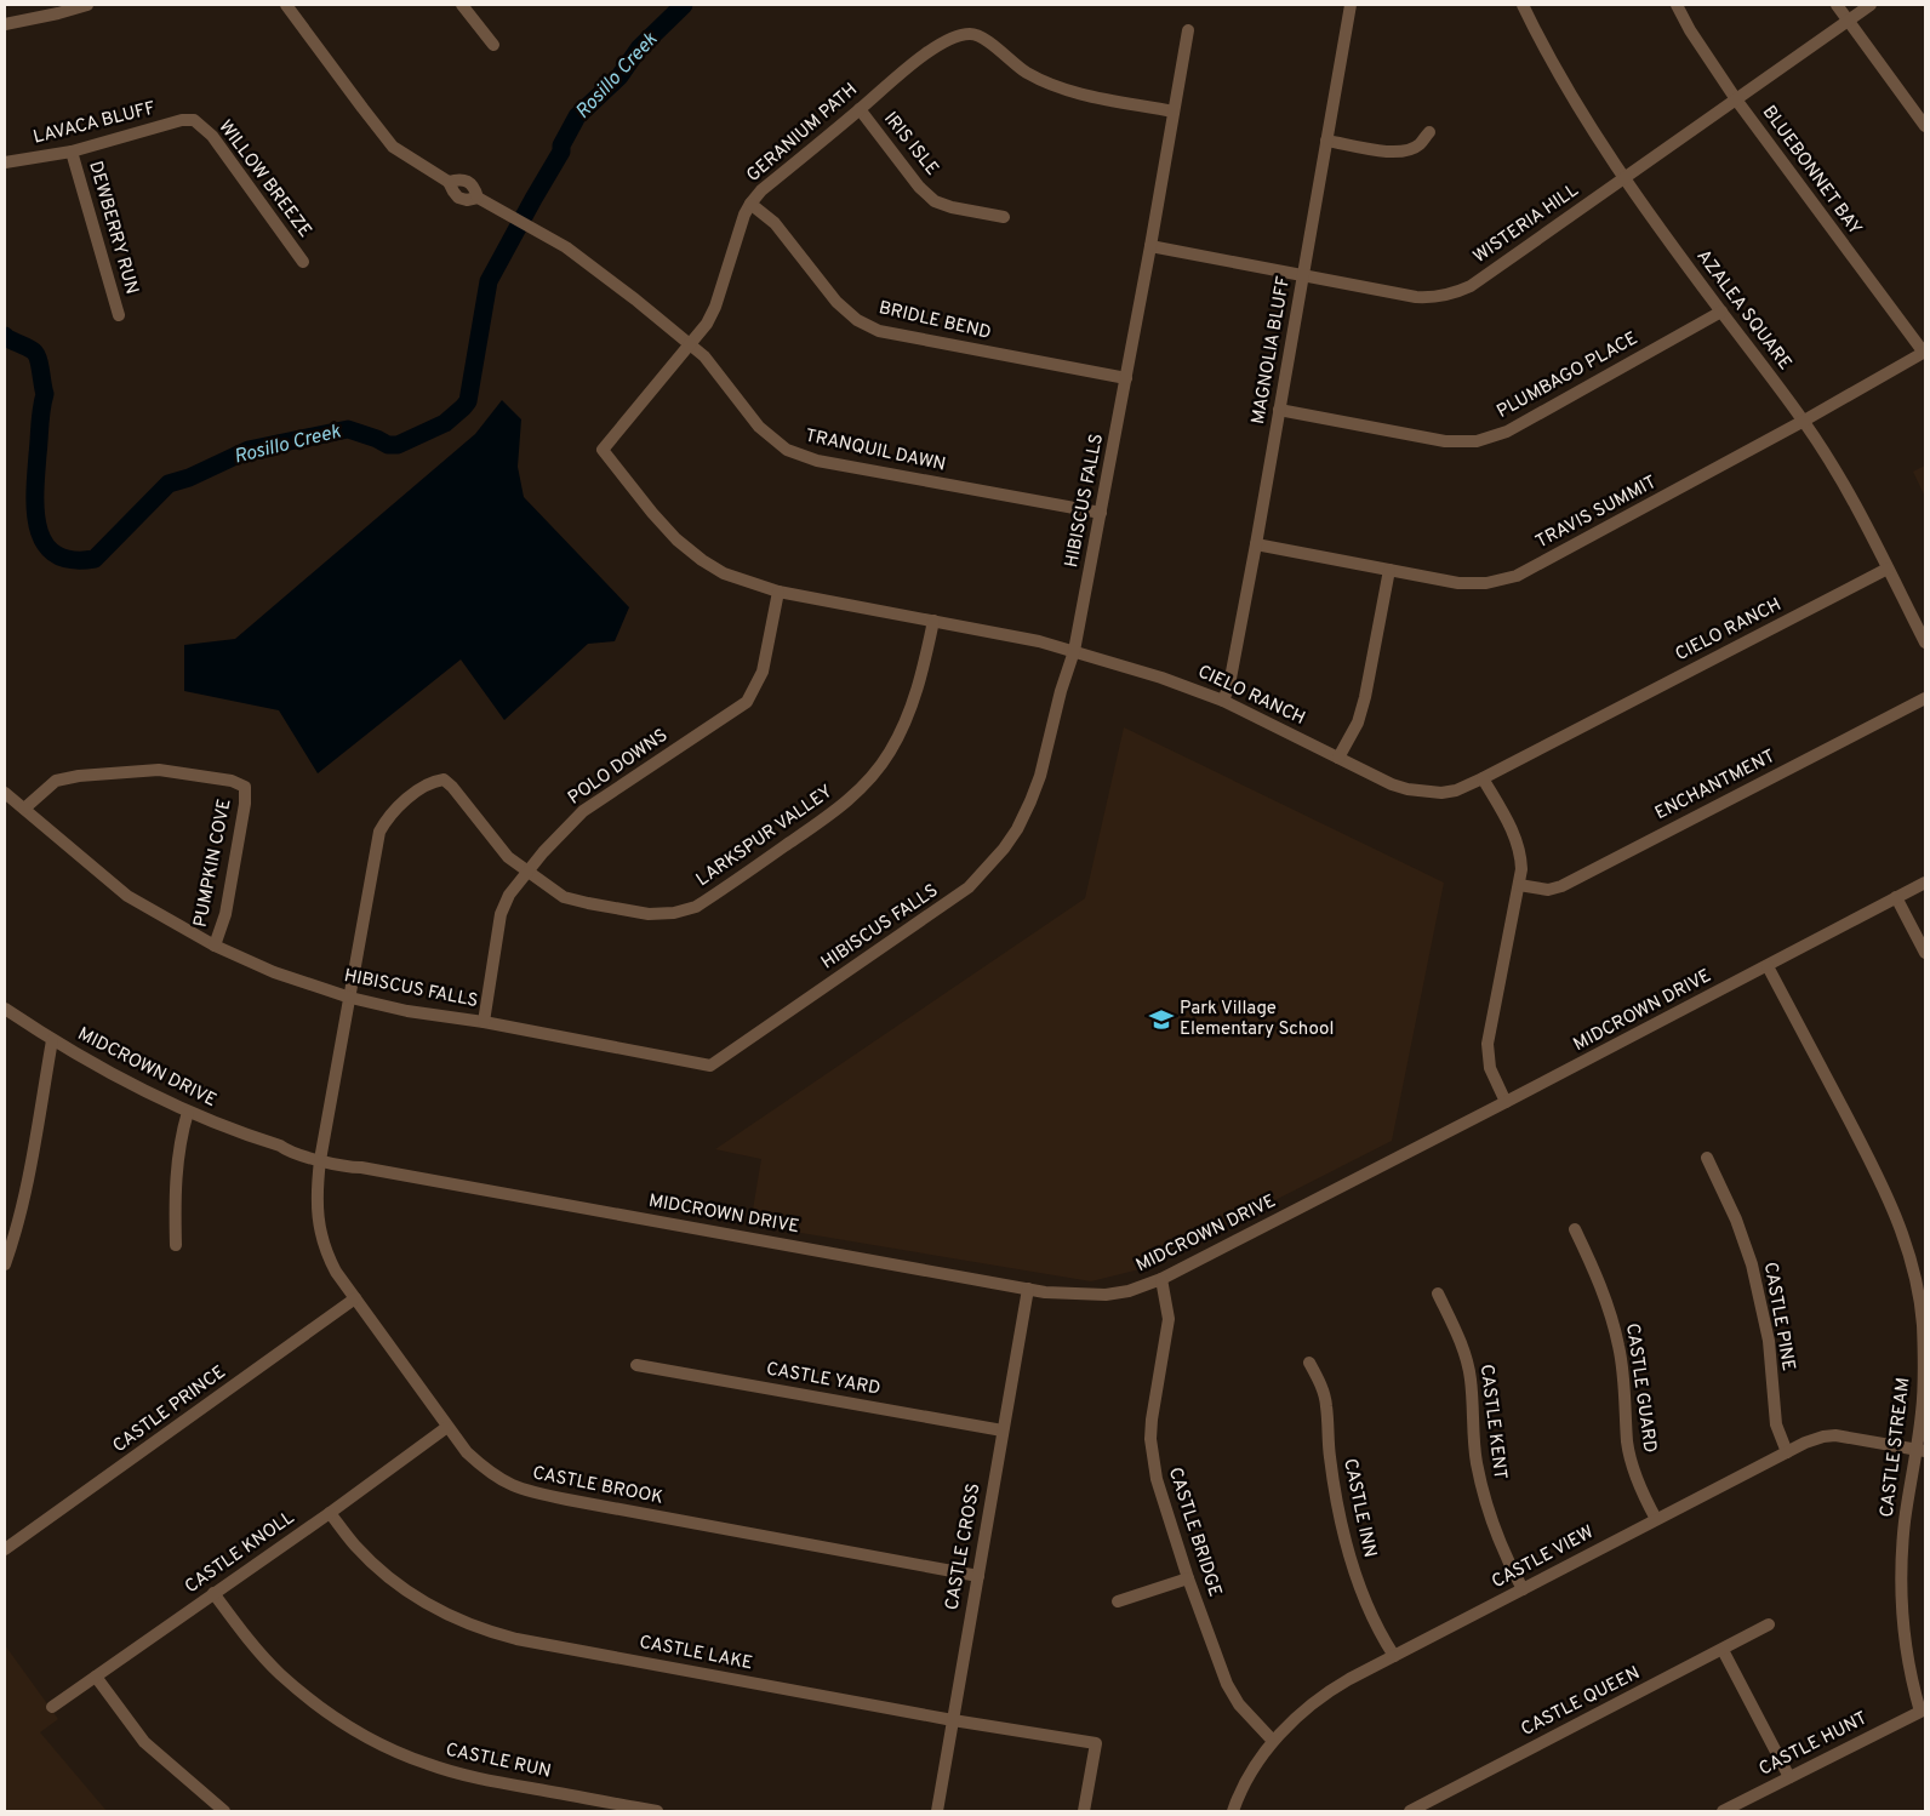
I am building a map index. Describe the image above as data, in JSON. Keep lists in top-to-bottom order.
{
  "streets": {
    "street": [
      "LAVACA BLUFF",
      "GERANIUM PATH",
      "IRIS ISLE",
      "BLUEBONNET BAY",
      "WILLOW BREEZE",
      "WISTERIA HILL",
      "DEWBERRY RUN",
      "AZALEA SQUARE",
      "BRIDLE BEND",
      "MAGNOLIA BLUFF",
      "PLUMBAGO PLACE",
      "TRANQUIL DAWN",
      "HIBISCUS FALLS",
      "TRAVIS SUMMIT",
      "CIELO RANCH",
      "POLO DOWNS",
      "ENCHANTMENT",
      "LARKSPUR VALLEY",
      "PUMPKIN COVE",
      "MIDCROWN DRIVE",
      "CASTLE PINE",
      "CASTLE YARD",
      "CASTLE GUARD",
      "CASTLE PRINCE",
      "CASTLE KENT",
      "CASTLE STREAM",
      "CASTLE BROOK",
      "CASTLE INN",
      "CASTLE BRIDGE",
      "CASTLE CROSS",
      "CASTLE KNOLL",
      "CASTLE VIEW",
      "CASTLE LAKE",
      "CASTLE QUEEN",
      "CASTLE HUNT",
      "CASTLE RUN"
    ]
  },
  "crossings": [
    ["LAVACA BLUFF", "WILLOW BREEZE"],
    ["LAVACA BLUFF", "DEWBERRY RUN"],
    ["GERANIUM PATH", "IRIS ISLE"],
    ["GERANIUM PATH", "BRIDLE BEND"],
    ["GERANIUM PATH", "TRANQUIL DAWN"],
    ["GERANIUM PATH", "HIBISCUS FALLS"],
    ["GERANIUM PATH", "CIELO RANCH"],
    ["BLUEBONNET BAY", "WISTERIA HILL"],
    ["BLUEBONNET BAY", "TRAVIS SUMMIT"],
    ["WISTERIA HILL", "AZALEA SQUARE"],
    ["WISTERIA HILL", "MAGNOLIA BLUFF"],
    ["WISTERIA HILL", "HIBISCUS FALLS"],
    ["AZALEA SQUARE", "PLUMBAGO PLACE"],
    ["AZALEA SQUARE", "TRAVIS SUMMIT"],
    ["AZALEA SQUARE", "CIELO RANCH"],
    ["BRIDLE BEND", "HIBISCUS FALLS"],
    ["MAGNOLIA BLUFF", "PLUMBAGO PLACE"],
    ["MAGNOLIA BLUFF", "TRAVIS SUMMIT"],
    ["MAGNOLIA BLUFF", "CIELO RANCH"],
    ["TRANQUIL DAWN", "HIBISCUS FALLS"],
    ["HIBISCUS FALLS", "CIELO RANCH"],
    ["HIBISCUS FALLS", "POLO DOWNS"],
    ["HIBISCUS FALLS", "PUMPKIN COVE"],
    ["HIBISCUS FALLS", "CASTLE BROOK"],
    ["CIELO RANCH", "POLO DOWNS"],
    ["CIELO RANCH", "LARKSPUR VALLEY"],
    ["POLO DOWNS", "LARKSPUR VALLEY"],
    ["LARKSPUR VALLEY", "CASTLE BROOK"],
    ["MIDCROWN DRIVE", "CASTLE STREAM"],
    ["MIDCROWN DRIVE", "CASTLE BROOK"],
    ["MIDCROWN DRIVE", "CASTLE BRIDGE"],
    ["MIDCROWN DRIVE", "CASTLE CROSS"],
    ["CASTLE PINE", "CASTLE VIEW"],
    ["CASTLE YARD", "CASTLE CROSS"],
    ["CASTLE GUARD", "CASTLE VIEW"],
    ["CASTLE PRINCE", "CASTLE BROOK"],
    ["CASTLE KENT", "CASTLE VIEW"],
    ["CASTLE STREAM", "CASTLE VIEW"],
    ["CASTLE STREAM", "CASTLE HUNT"],
    ["CASTLE BROOK", "CASTLE CROSS"],
    ["CASTLE BROOK", "CASTLE KNOLL"],
    ["CASTLE INN", "CASTLE VIEW"],
    ["CASTLE BRIDGE", "CASTLE VIEW"],
    ["CASTLE CROSS", "CASTLE LAKE"],
    ["CASTLE KNOLL", "CASTLE LAKE"],
    ["CASTLE KNOLL", "CASTLE RUN"]
  ],
  "water": ["Rosillo Creek"],
  "places": {
    "school or university": ["Park Village Elementary School"]
  }
}
